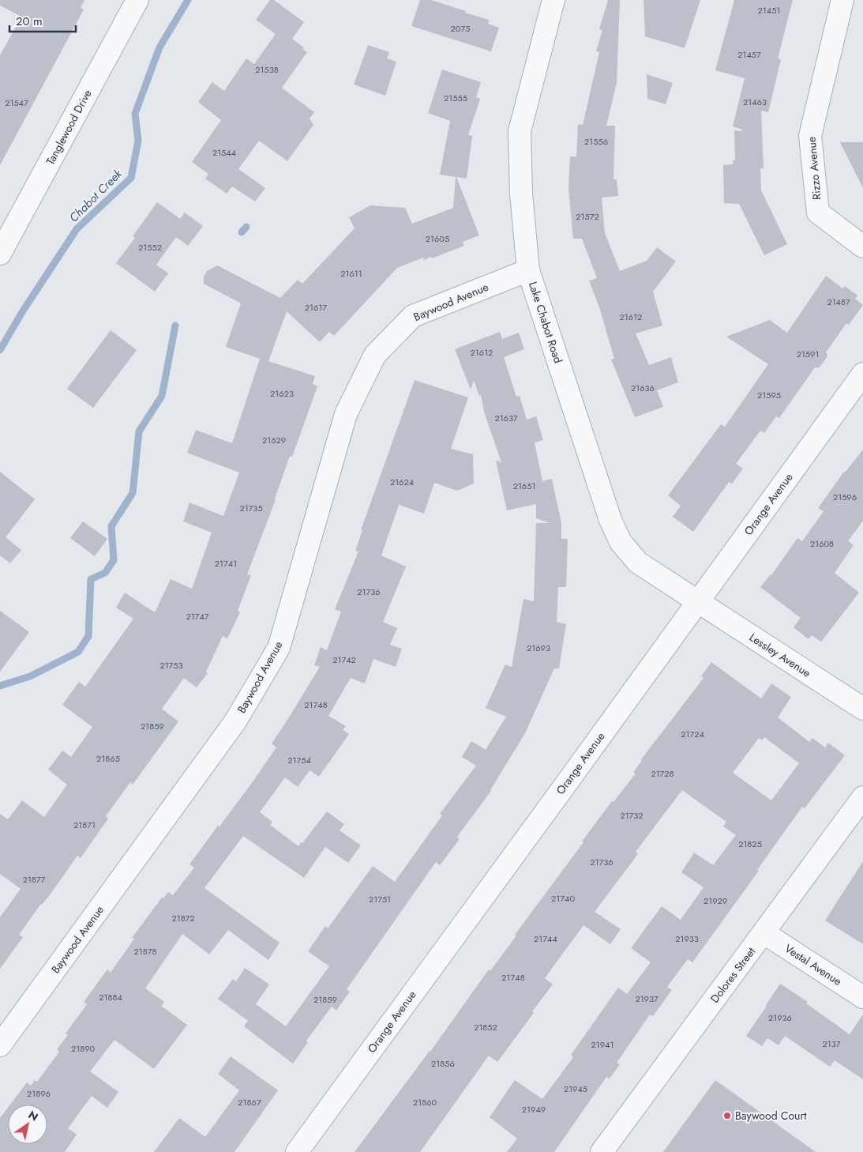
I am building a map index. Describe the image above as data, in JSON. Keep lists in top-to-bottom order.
{
  "streets": {
    "street": [
      "Tanglewood Drive",
      "Rizzo Avenue",
      "Baywood Avenue",
      "Lake Chabot Road",
      "Orange Avenue",
      "Lessley Avenue",
      "Vestal Avenue",
      "Dolores Street"
    ]
  },
  "crossings": [
    ["Baywood Avenue", "Lake Chabot Road"],
    ["Lake Chabot Road", "Orange Avenue"],
    ["Lake Chabot Road", "Lessley Avenue"],
    ["Orange Avenue", "Lessley Avenue"],
    ["Vestal Avenue", "Dolores Street"]
  ],
  "water": ["Chabot Creek"],
  "places": ["Baywood Court"],
  "house_numbers": [
    "21451",
    "2075",
    "21457",
    "21538",
    "21555",
    "21463",
    "21547",
    "21556",
    "21544",
    "21572",
    "21605",
    "21552",
    "21611",
    "21487",
    "21617",
    "21612",
    "21612",
    "21591",
    "21636",
    "21623",
    "21595",
    "21637",
    "21629",
    "21624",
    "21651",
    "21596",
    "21735",
    "21608",
    "21741",
    "21736",
    "21747",
    "21693",
    "21742",
    "21753",
    "21748",
    "21859",
    "21724",
    "21865",
    "21754",
    "21728",
    "21732",
    "21871",
    "21825",
    "21736",
    "21877",
    "21740",
    "21751",
    "21929",
    "21872",
    "21744",
    "21933",
    "21878",
    "21748",
    "21884",
    "21937",
    "21859",
    "21936",
    "21852",
    "2137",
    "21941",
    "21890",
    "21856",
    "21945",
    "21896",
    "21867",
    "21860",
    "21949"
  ],
  "scale_bar": "20 m",
  "north": "top right"
}
